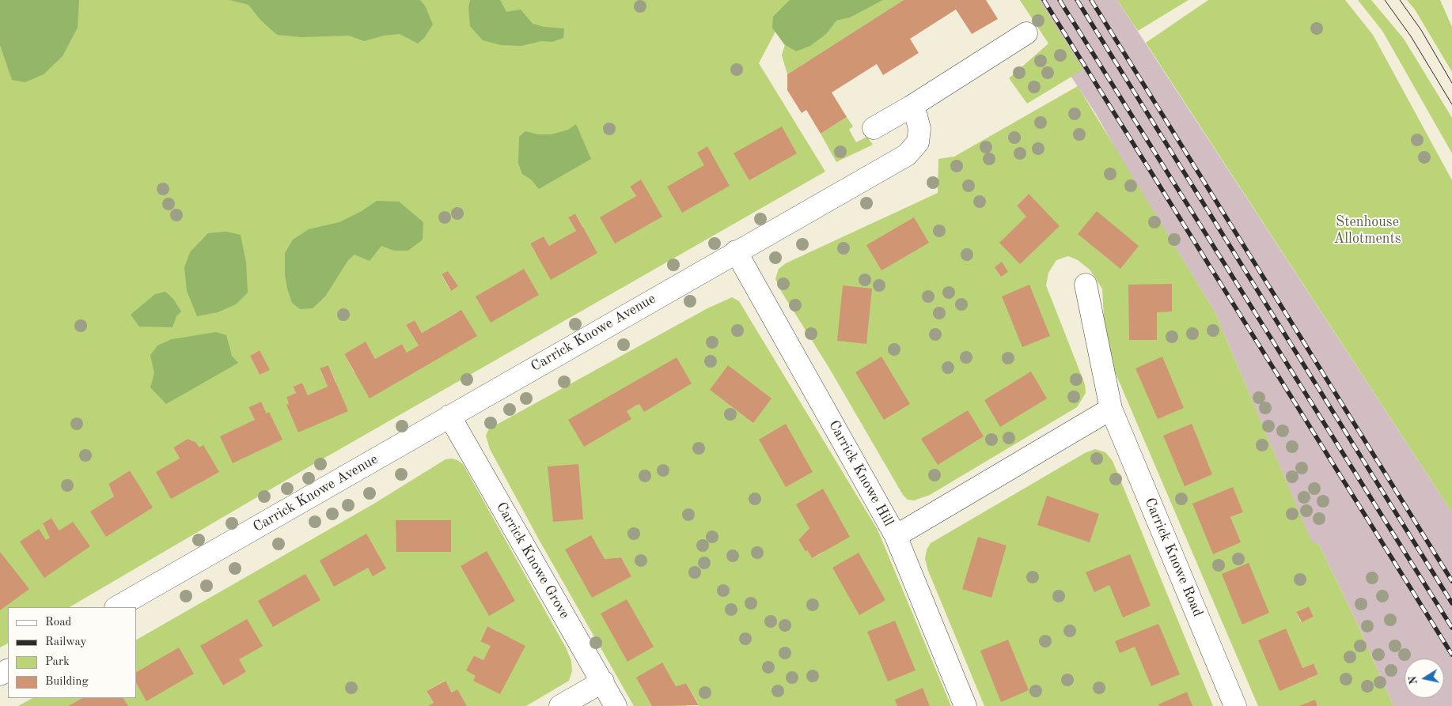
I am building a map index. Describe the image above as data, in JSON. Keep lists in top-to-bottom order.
{
  "streets": {
    "street": [
      "Carrick Knowe Avenue",
      "Carrick Knowe Hill",
      "Carrick Knowe Road",
      "Carrick Knowe Grove"
    ]
  },
  "crossings": [
    ["Carrick Knowe Avenue", "Carrick Knowe Hill"],
    ["Carrick Knowe Avenue", "Carrick Knowe Grove"]
  ],
  "parks": ["Stenhouse Allotments"],
  "legend": [
    "Road",
    "Railway",
    "Park",
    "Building"
  ],
  "north": "left"
}
